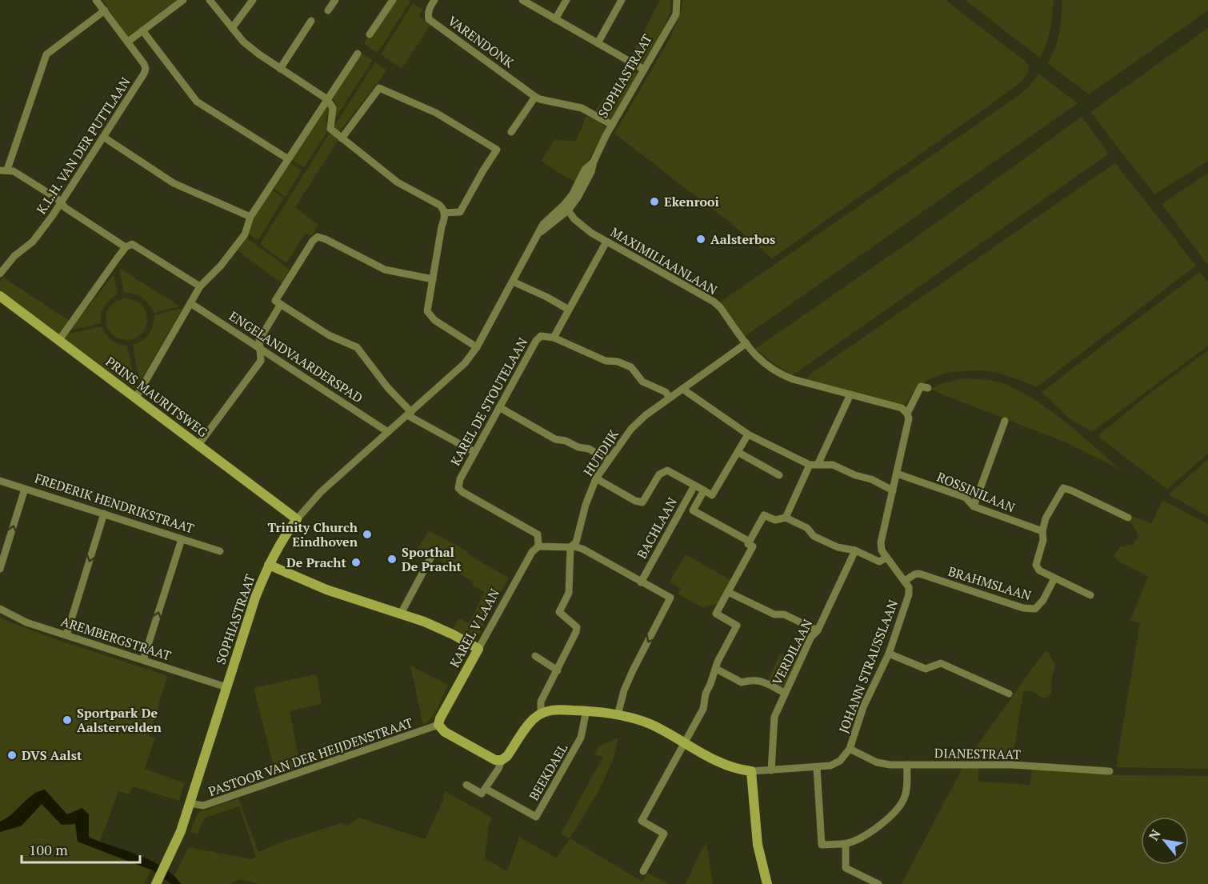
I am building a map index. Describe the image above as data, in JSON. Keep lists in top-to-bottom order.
{
  "streets": {
    "street": [
      "VARENDONK",
      "SOPHIASTRAAT",
      "K.L.H. VAN DER PUTTLAAN",
      "MAXIMILIAANLAAN",
      "ENGELANDVAARDERSPAD",
      "PRINS MAURITSWEG",
      "KAREL DE STOUTELAAN",
      "HUTDIJK",
      "ROSSINILAAN",
      "FREDERIK HENDRIKSTRAAT",
      "BACHLAAN",
      "BRAHMSLAAN",
      "KAREL V LAAN",
      "AREMBERGSTRAAT",
      "VERDILAAN",
      "JOHANN STRAUSSLAAN",
      "DIANESTRAAT",
      "PASTOOR VAN DER HEIJDENSTRAAT",
      "BEEKDAEL"
    ]
  },
  "crossings": [
    ["VARENDONK", "SOPHIASTRAAT"],
    ["SOPHIASTRAAT", "MAXIMILIAANLAAN"],
    ["SOPHIASTRAAT", "ENGELANDVAARDERSPAD"],
    ["SOPHIASTRAAT", "PRINS MAURITSWEG"],
    ["SOPHIASTRAAT", "AREMBERGSTRAAT"],
    ["SOPHIASTRAAT", "PASTOOR VAN DER HEIJDENSTRAAT"],
    ["MAXIMILIAANLAAN", "HUTDIJK"],
    ["KAREL DE STOUTELAAN", "KAREL V LAAN"],
    ["ROSSINILAAN", "BRAHMSLAAN"],
    ["BRAHMSLAAN", "JOHANN STRAUSSLAAN"],
    ["KAREL V LAAN", "PASTOOR VAN DER HEIJDENSTRAAT"],
    ["VERDILAAN", "JOHANN STRAUSSLAAN"],
    ["JOHANN STRAUSSLAAN", "DIANESTRAAT"]
  ],
  "places": [
    "Ekenrooi",
    "Aalsterbos",
    "Trinity Church Eindhoven",
    "Sporthal De Pracht",
    "De Pracht",
    "Sportpark De Aalstervelden",
    "DVS Aalst"
  ],
  "scale_bar": "100 m",
  "north": "top left"
}
